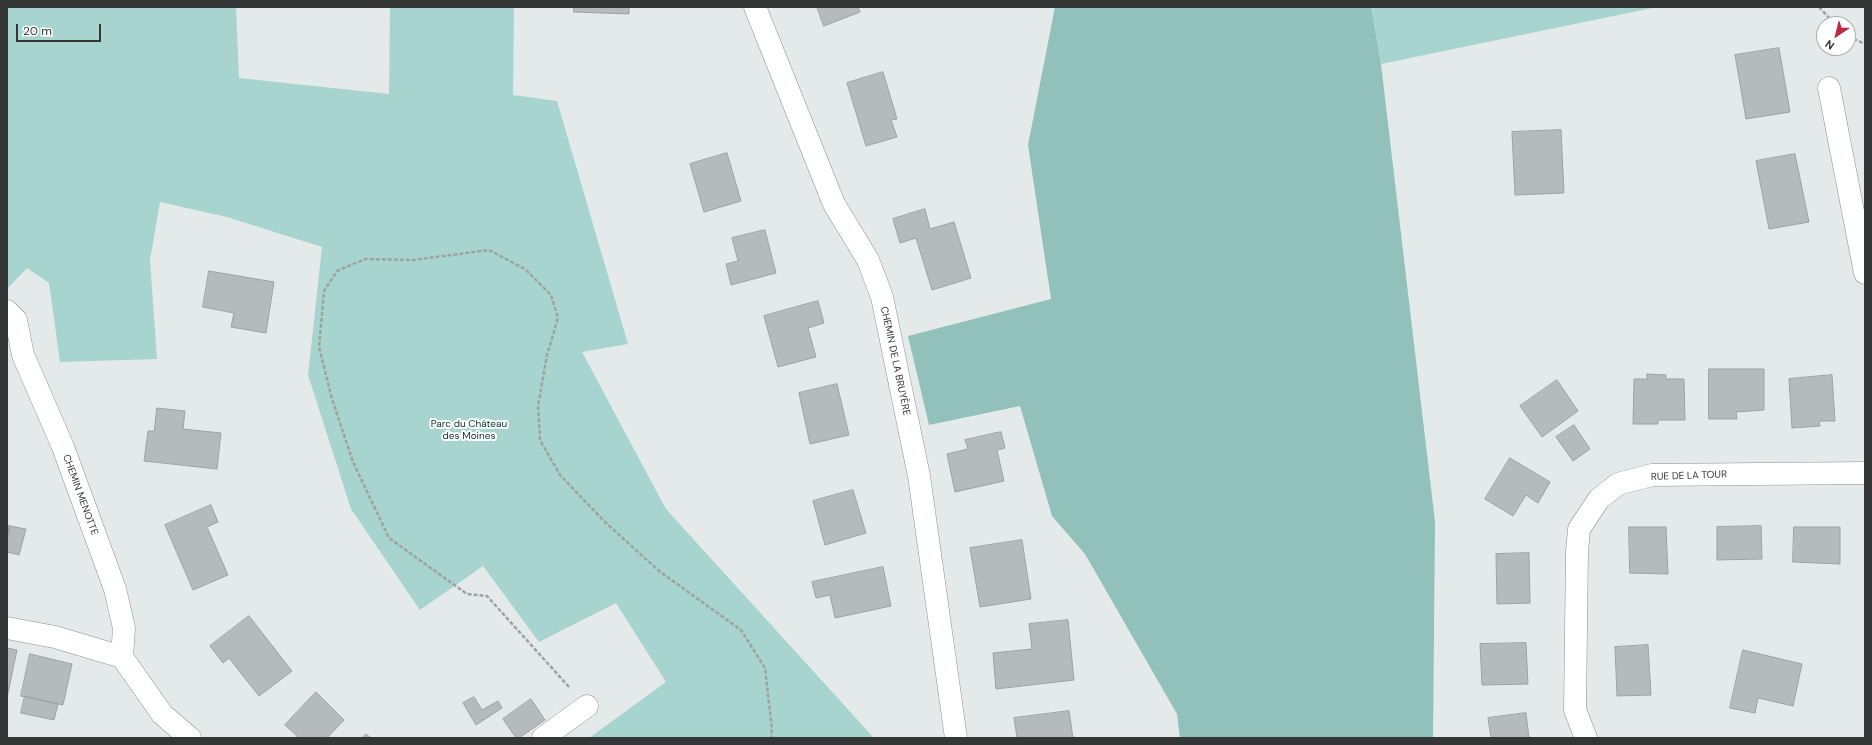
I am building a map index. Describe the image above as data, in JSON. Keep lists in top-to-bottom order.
{
  "streets": {
    "street": ["CHEMIN DE LA BRUYÈRE", "RUE DE LA TOUR", "CHEMIN MENOTTE"]
  },
  "parks": ["Parc du Château des Moines"],
  "scale_bar": "20 m",
  "north": "bottom left"
}
